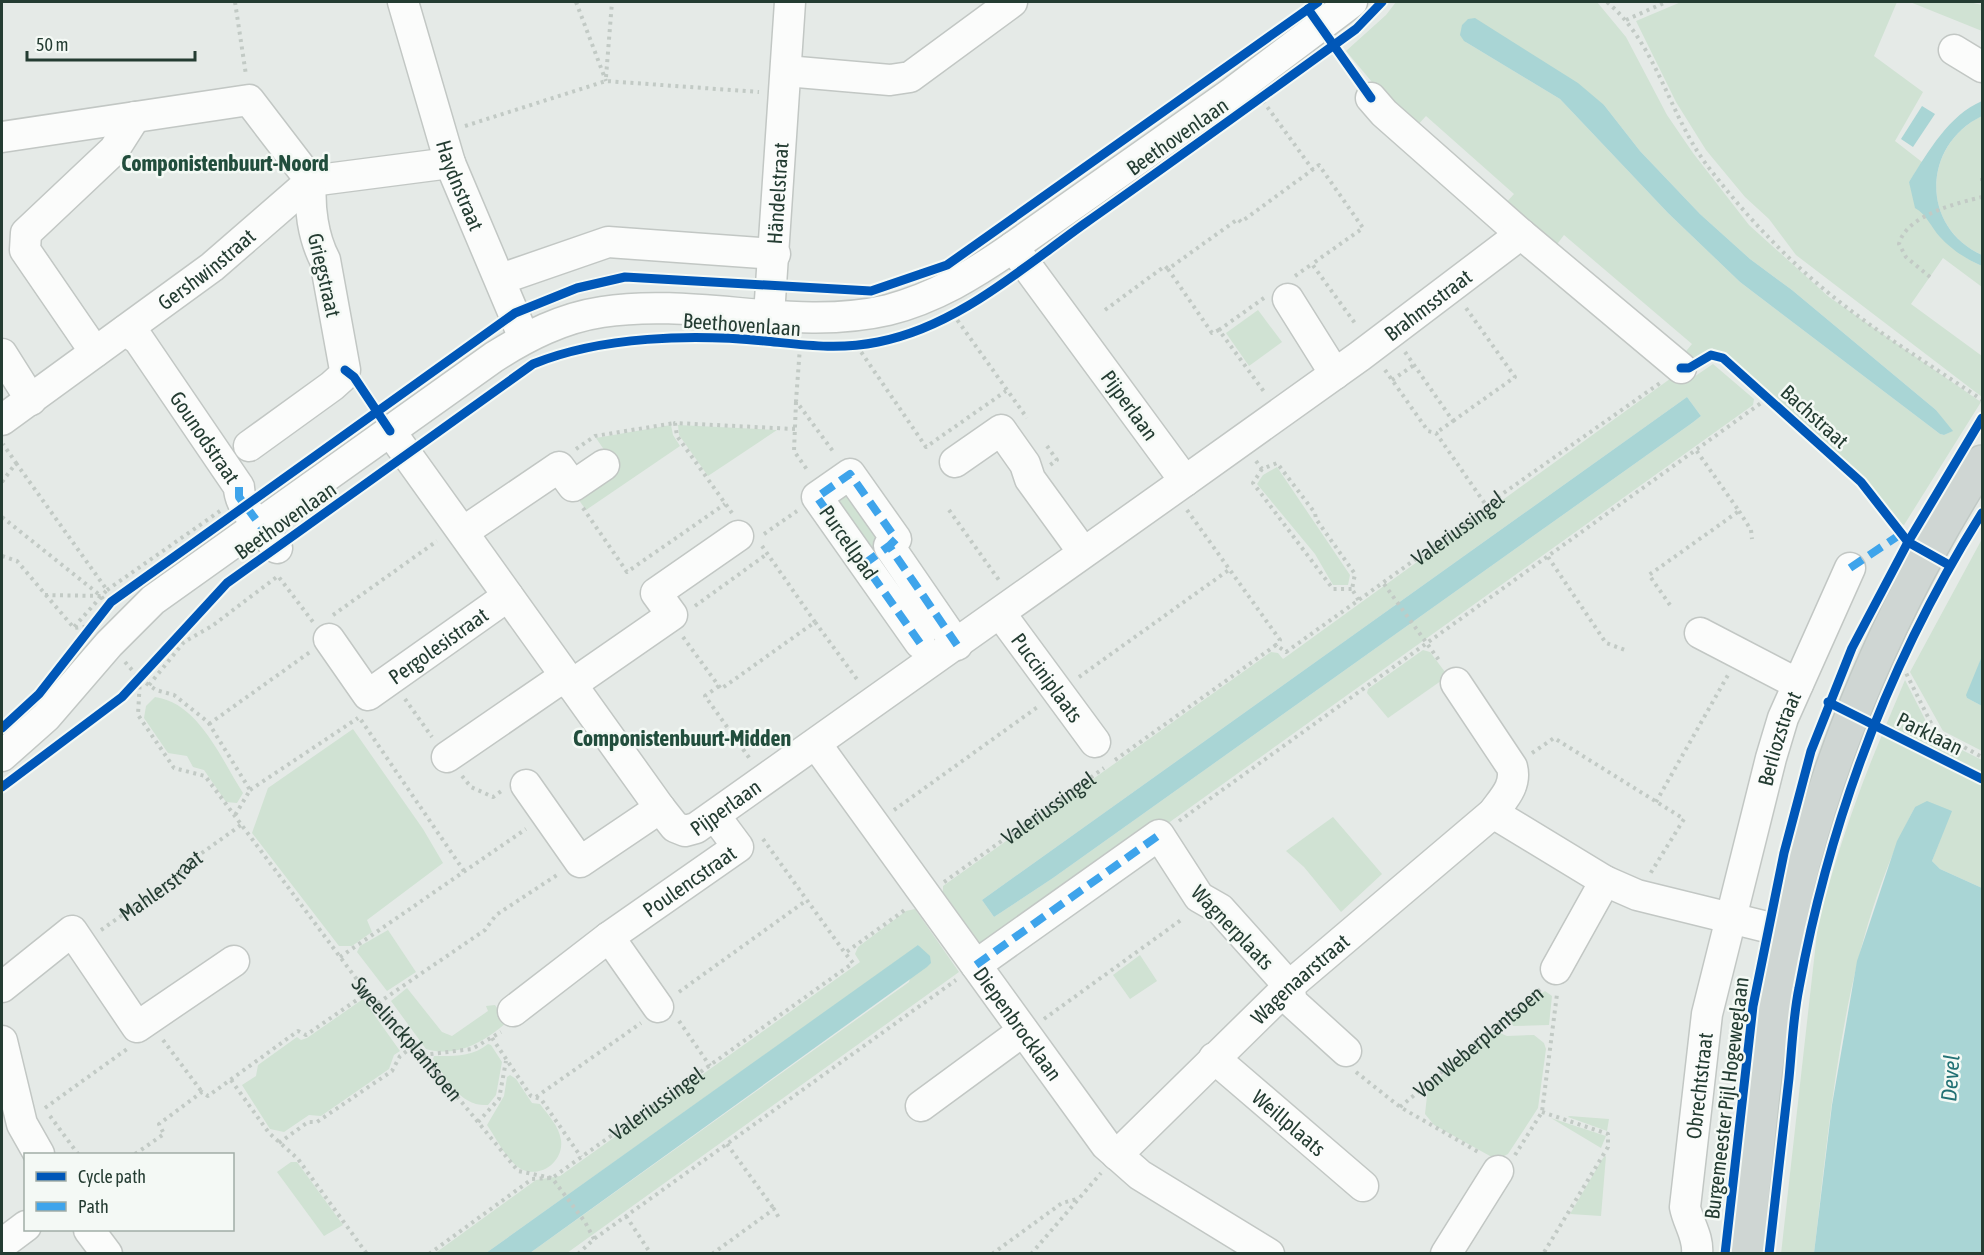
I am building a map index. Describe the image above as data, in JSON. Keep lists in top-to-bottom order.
{
  "streets": {
    "main road": ["Burgemeester Pijl Hogeweglaan"],
    "street": [
      "Beethovenlaan",
      "Haydnstraat",
      "Händelstraat",
      "Gershwinstraat",
      "Griegstraat",
      "Brahmsstraat",
      "Pijperlaan",
      "Gounodstraat",
      "Purcellpad",
      "Pergolesistraat",
      "Pucciniplaats",
      "Berliozstraat",
      "Poulencstraat",
      "Wagnerplaats",
      "Wagenaarstraat",
      "Diepenbrocklaan",
      "Von Weberplantsoen",
      "Obrechtstraat",
      "Weillplaats"
    ],
    "path": ["Valeriussingel", "Mahlerstraat", "Sweelinckplantsoen"],
    "cycle path": ["Bachstraat", "Parklaan"]
  },
  "crossings": [
    ["Beethovenlaan", "Haydnstraat"],
    ["Beethovenlaan", "Händelstraat"],
    ["Beethovenlaan", "Pijperlaan"],
    ["Beethovenlaan", "Gounodstraat"],
    ["Gershwinstraat", "Griegstraat"],
    ["Gershwinstraat", "Gounodstraat"],
    ["Brahmsstraat", "Pijperlaan"],
    ["Pijperlaan", "Purcellpad"],
    ["Pijperlaan", "Pergolesistraat"],
    ["Pijperlaan", "Pucciniplaats"],
    ["Pijperlaan", "Poulencstraat"],
    ["Pijperlaan", "Diepenbrocklaan"],
    ["Valeriussingel", "Diepenbrocklaan"],
    ["Valeriussingel", "Sweelinckplantsoen"],
    ["Berliozstraat", "Obrechtstraat"],
    ["Mahlerstraat", "Sweelinckplantsoen"],
    ["Wagnerplaats", "Wagenaarstraat"],
    ["Wagenaarstraat", "Diepenbrocklaan"],
    ["Wagenaarstraat", "Weillplaats"]
  ],
  "districts": ["Componistenbuurt-Noord", "Componistenbuurt-Midden"],
  "water": ["Devel"],
  "legend": ["Cycle path", "Path"],
  "scale_bar": "50 m"
}
